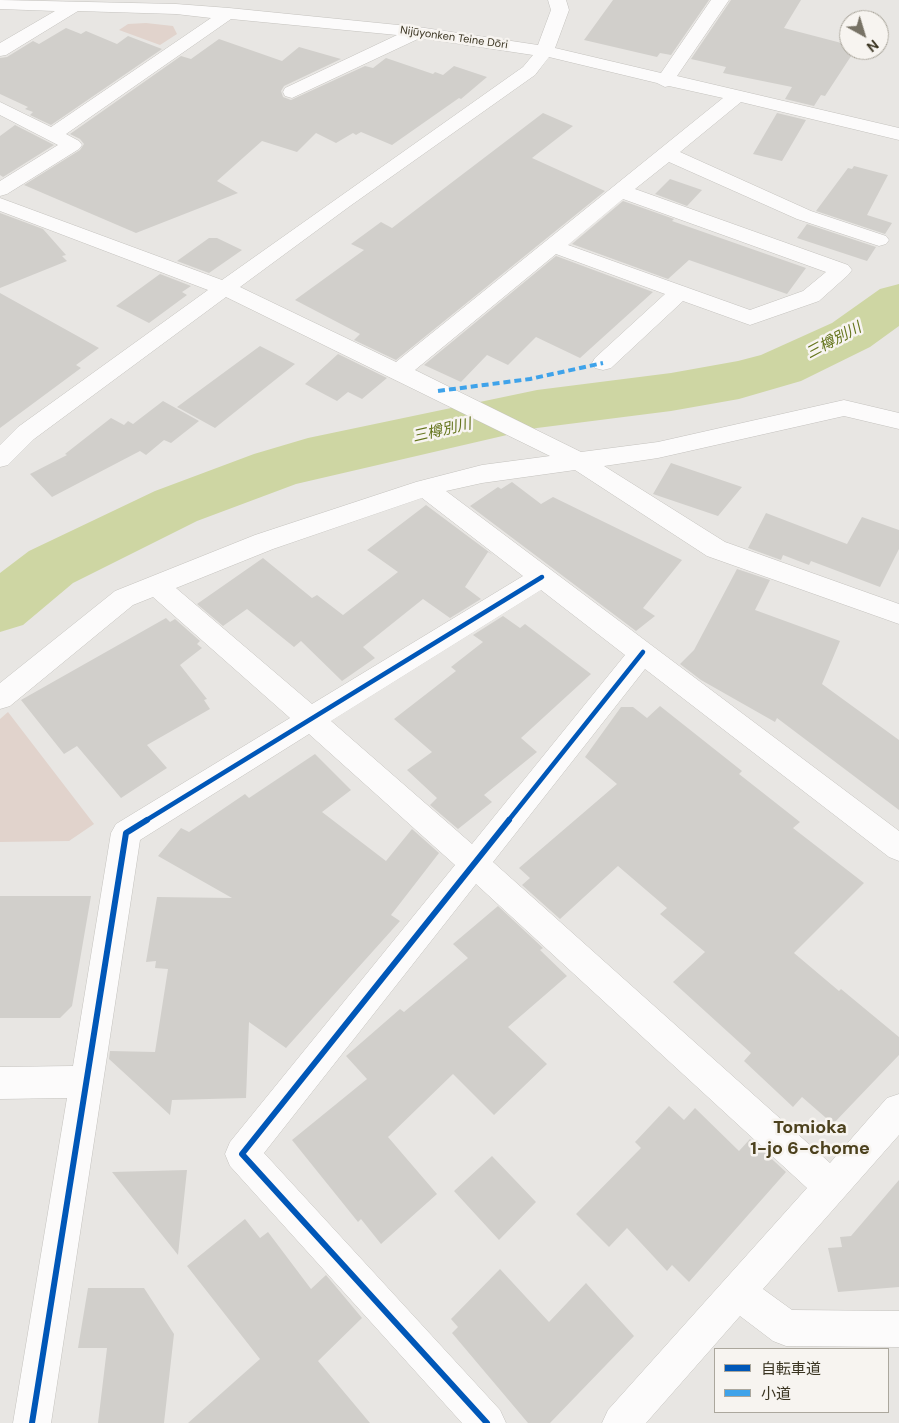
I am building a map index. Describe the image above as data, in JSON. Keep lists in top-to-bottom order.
{
  "streets": {
    "street": ["Nijūyonken Teine Dōri"]
  },
  "districts": ["Tomioka 1-jo 6-chome"],
  "water": ["三樽別川"],
  "legend": ["自転車道", "小道"],
  "north": "bottom right"
}
